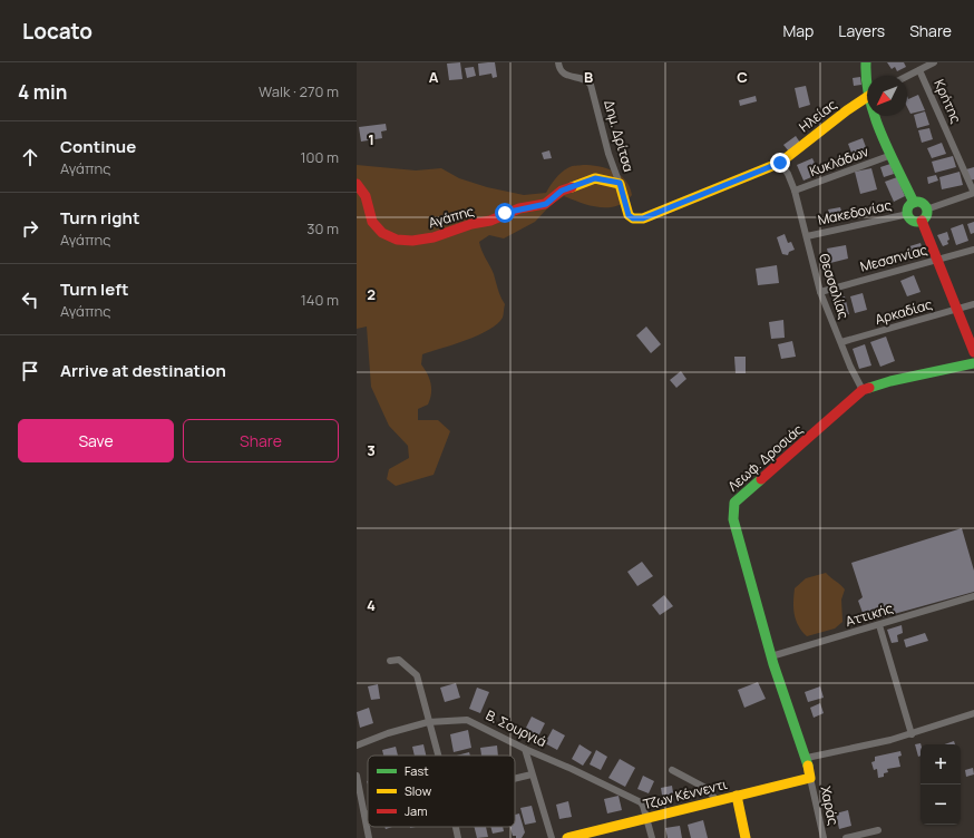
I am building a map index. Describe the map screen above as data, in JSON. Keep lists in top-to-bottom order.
{
  "streets": {
    "street": [
      "Κρήτης",
      "Ηλείας",
      "Δημ. Δρίτσα",
      "Κυκλάδων",
      "Μακεδονίας",
      "Αγάπης",
      "Μεσσηνίας",
      "Θεσσαλίας",
      "Αρκαδίας",
      "Λεωφ. Δροσιάς",
      "Αττικής",
      "Β. Σουργιά",
      "Τζων Κέννεντι",
      "Χαράς"
    ]
  },
  "crossings": [
    ["Ηλείας", "Θεσσαλίας"],
    ["Δημ. Δρίτσα", "Αγάπης"],
    ["Κυκλάδων", "Θεσσαλίας"],
    ["Μακεδονίας", "Θεσσαλίας"],
    ["Μεσσηνίας", "Θεσσαλίας"],
    ["Θεσσαλίας", "Αρκαδίας"],
    ["Θεσσαλίας", "Λεωφ. Δροσιάς"],
    ["Λεωφ. Δροσιάς", "Αττικής"],
    ["Λεωφ. Δροσιάς", "Τζων Κέννεντι"],
    ["Λεωφ. Δροσιάς", "Χαράς"],
    ["Β. Σουργιά", "Τζων Κέννεντι"],
    ["Τζων Κέννεντι", "Χαράς"]
  ],
  "legend": ["Fast", "Slow", "Jam"],
  "north": "bottom left",
  "page": {
    "header": "Locato",
    "nav": ["Map", "Layers", "Share"],
    "heading": ["4 min", "Walk · 270 m"],
    "list": [
      ["Continue", "Αγάπης", "100 m"],
      ["Turn right", "Αγάπης", "30 m"],
      ["Turn left", "Αγάπης", "140 m"],
      "Arrive at destination"
    ],
    "buttons": ["Save", "Share"],
    "map_buttons": ["+", "−"]
  },
  "grid": {
    "columns": ["A", "B", "C"],
    "rows": [
      "1",
      "2",
      "3",
      "4"
    ]
  }
}
